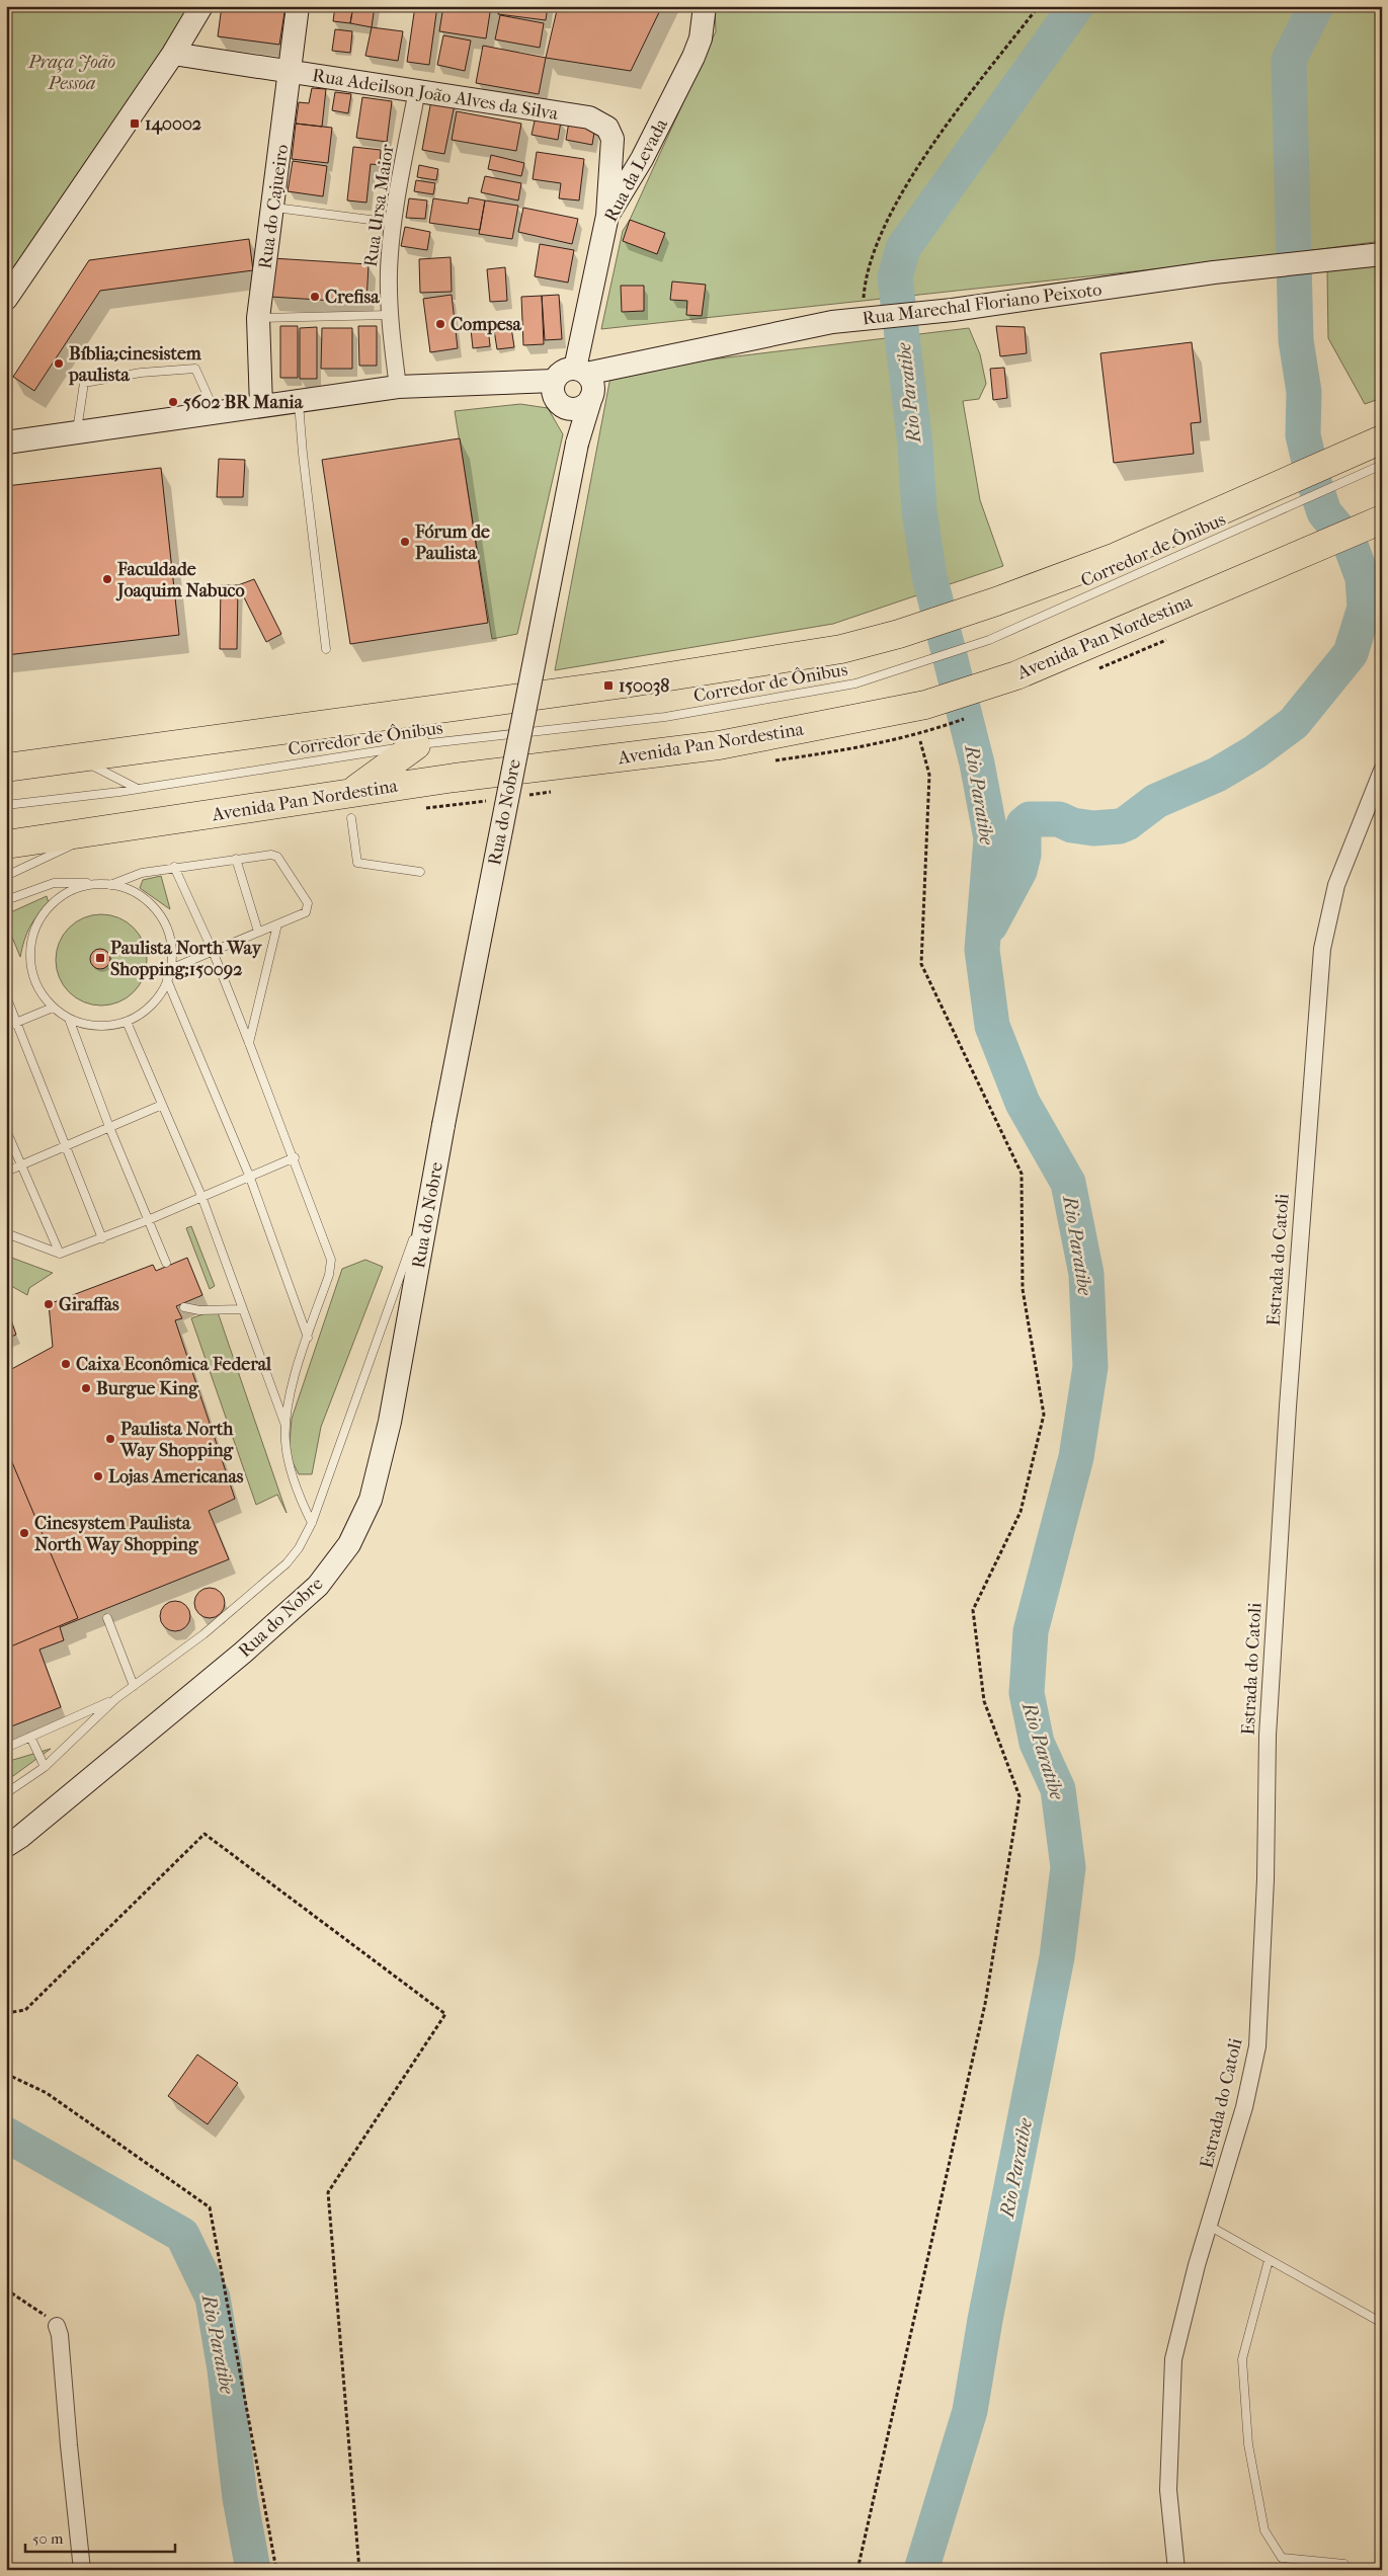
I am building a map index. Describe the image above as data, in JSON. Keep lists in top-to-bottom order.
{
  "streets": {
    "highway": ["Avenida Pan Nordestina"],
    "main road": [
      "Rua Adeilson João Alves da Silva",
      "Rua da Levada",
      "Rua do Cajueiro",
      "Rua Marechal Floriano Peixoto",
      "Rua do Nobre"
    ],
    "street": ["Rua Ursa Maior", "Estrada do Catoli"],
    "lane": ["Corredor de Ônibus"]
  },
  "crossings": [
    ["Rua Adeilson João Alves da Silva", "Rua da Levada"],
    ["Rua Adeilson João Alves da Silva", "Rua Ursa Maior"],
    ["Rua Adeilson João Alves da Silva", "Rua do Cajueiro"],
    ["Rua da Levada", "Rua Marechal Floriano Peixoto"],
    ["Rua da Levada", "Rua do Nobre"],
    ["Rua Marechal Floriano Peixoto", "Rua do Nobre"]
  ],
  "water": ["Rio Paratibe"],
  "parks": ["Praça João Pessoa"],
  "places": {
    "transit": ["140002", "150038", "Paulista North Way Shopping;150092"],
    "other": [
      "Crefisa",
      "Compesa",
      "Bíblia;cinesistem paulista",
      "5602 BR Mania",
      "Fórum de Paulista",
      "Faculdade Joaquim Nabuco",
      "Giraffas",
      "Caixa Econômica Federal",
      "Burgue King",
      "Paulista North Way Shopping",
      "Lojas Americanas",
      "Cinesystem Paulista North Way Shopping"
    ]
  },
  "scale_bar": "50 m"
}
